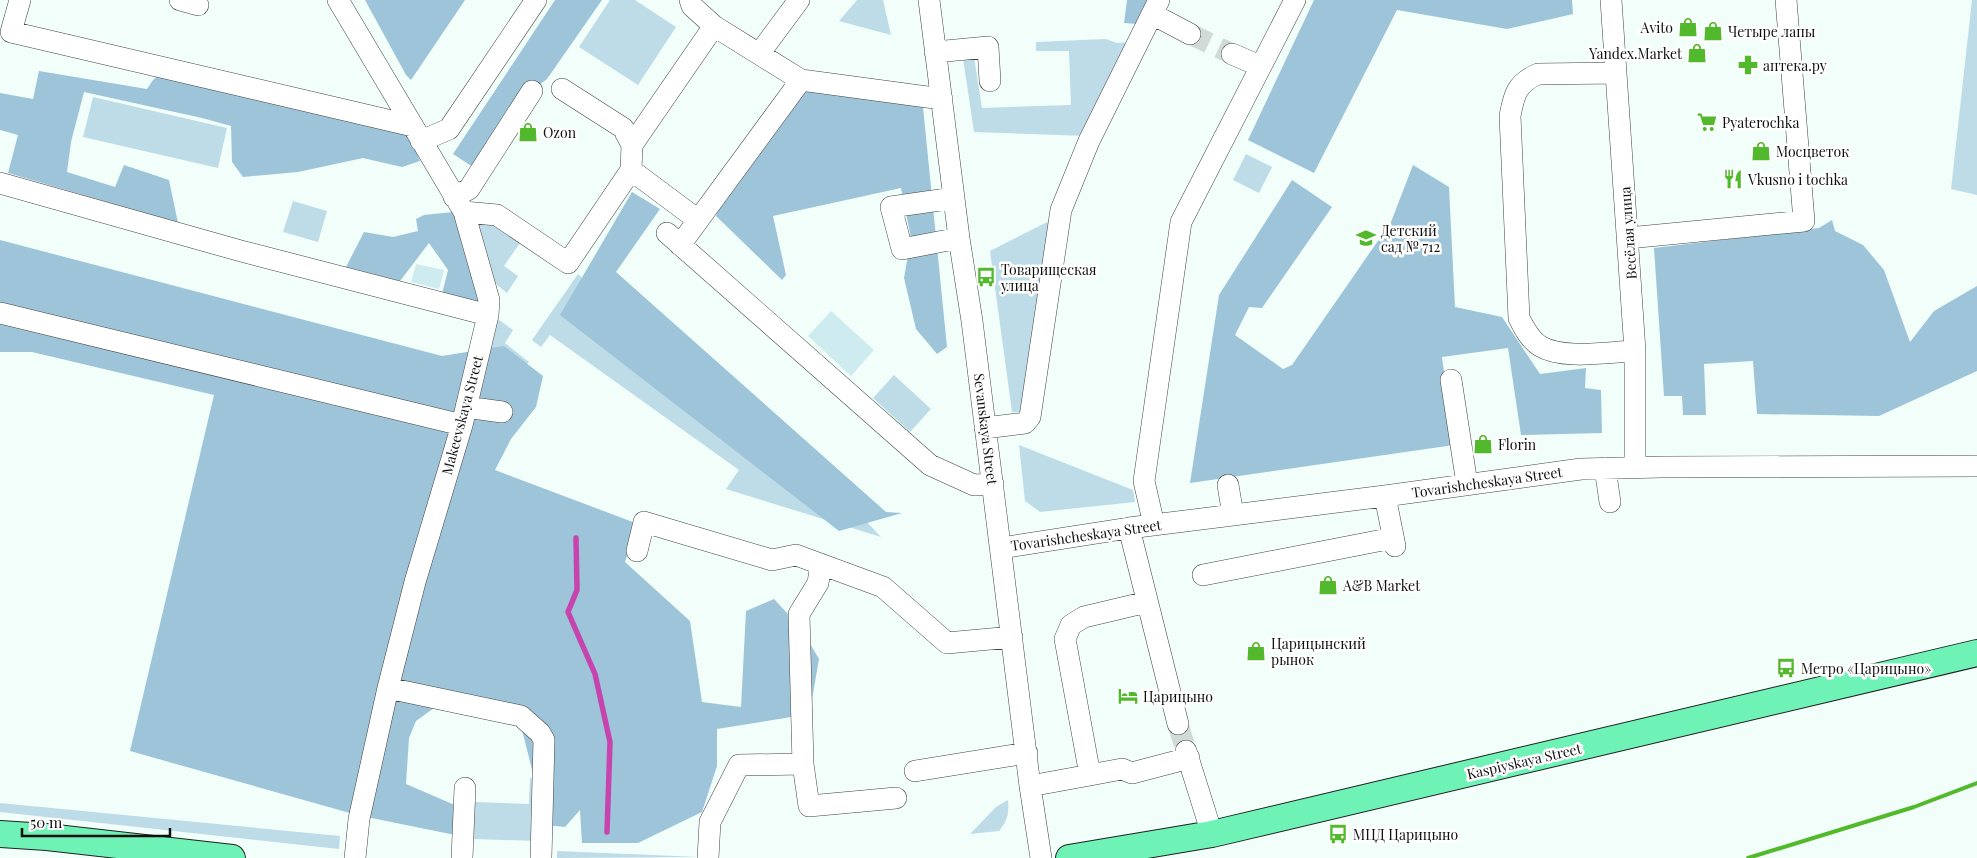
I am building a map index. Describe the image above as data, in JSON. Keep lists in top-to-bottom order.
{
  "streets": {
    "main road": ["Kaspiyskaya Street"],
    "street": [
      "Весёлая улица",
      "Makeevskaya Street",
      "Sevanskaya Street",
      "Tovarishcheskaya Street"
    ]
  },
  "crossings": [
    ["Весёлая улица", "Tovarishcheskaya Street"],
    ["Sevanskaya Street", "Tovarishcheskaya Street"]
  ],
  "places": {
    "shop": [
      "Avito",
      "Четыре лапы",
      "Yandex.Market",
      "Ozon",
      "Мосцветок",
      "Florin",
      "A&B Market",
      "Царицынский рынок"
    ],
    "pharmacy": ["аптека.ру"],
    "supermarket": ["Pyaterochka"],
    "restaurant": ["Vkusno i tochka"],
    "school or university": ["Детский сад № 712"],
    "bus stop": ["Товарищеская улица", "Метро «Царицыно»", "МЦД Царицыно"],
    "hotel": ["Царицыно"]
  },
  "scale_bar": "50 m"
}
